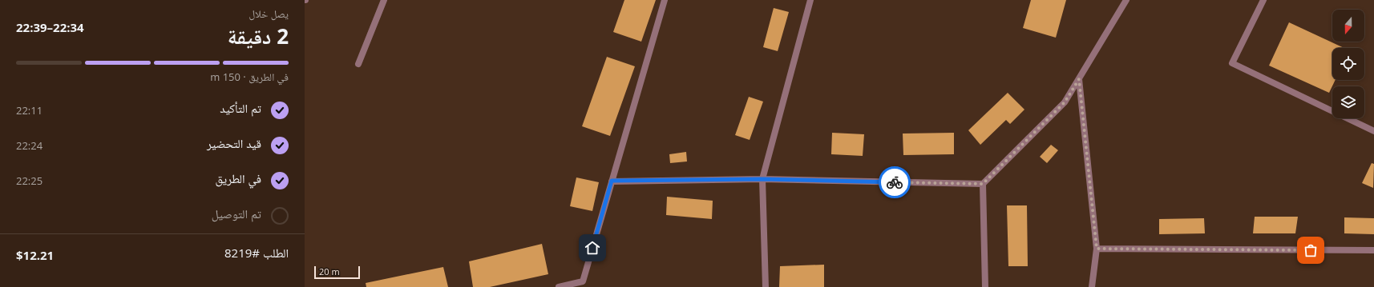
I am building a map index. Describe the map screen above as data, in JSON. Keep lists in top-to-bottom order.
{
  "scale_bar": "20 m",
  "north": "bottom",
  "page": {
    "heading": ["2 دقيقة", "يصل خلال", "22:34–22:39"],
    "panel": ["الطلب #8219", "$12.21"],
    "bar": "في الطريق · 150 m",
    "list": [
      ["تم التأكيد", "22:11"],
      ["قيد التحضير", "22:24"],
      ["في الطريق", "22:25"],
      "تم التوصيل"
    ],
    "scale": "20 m"
  }
}
